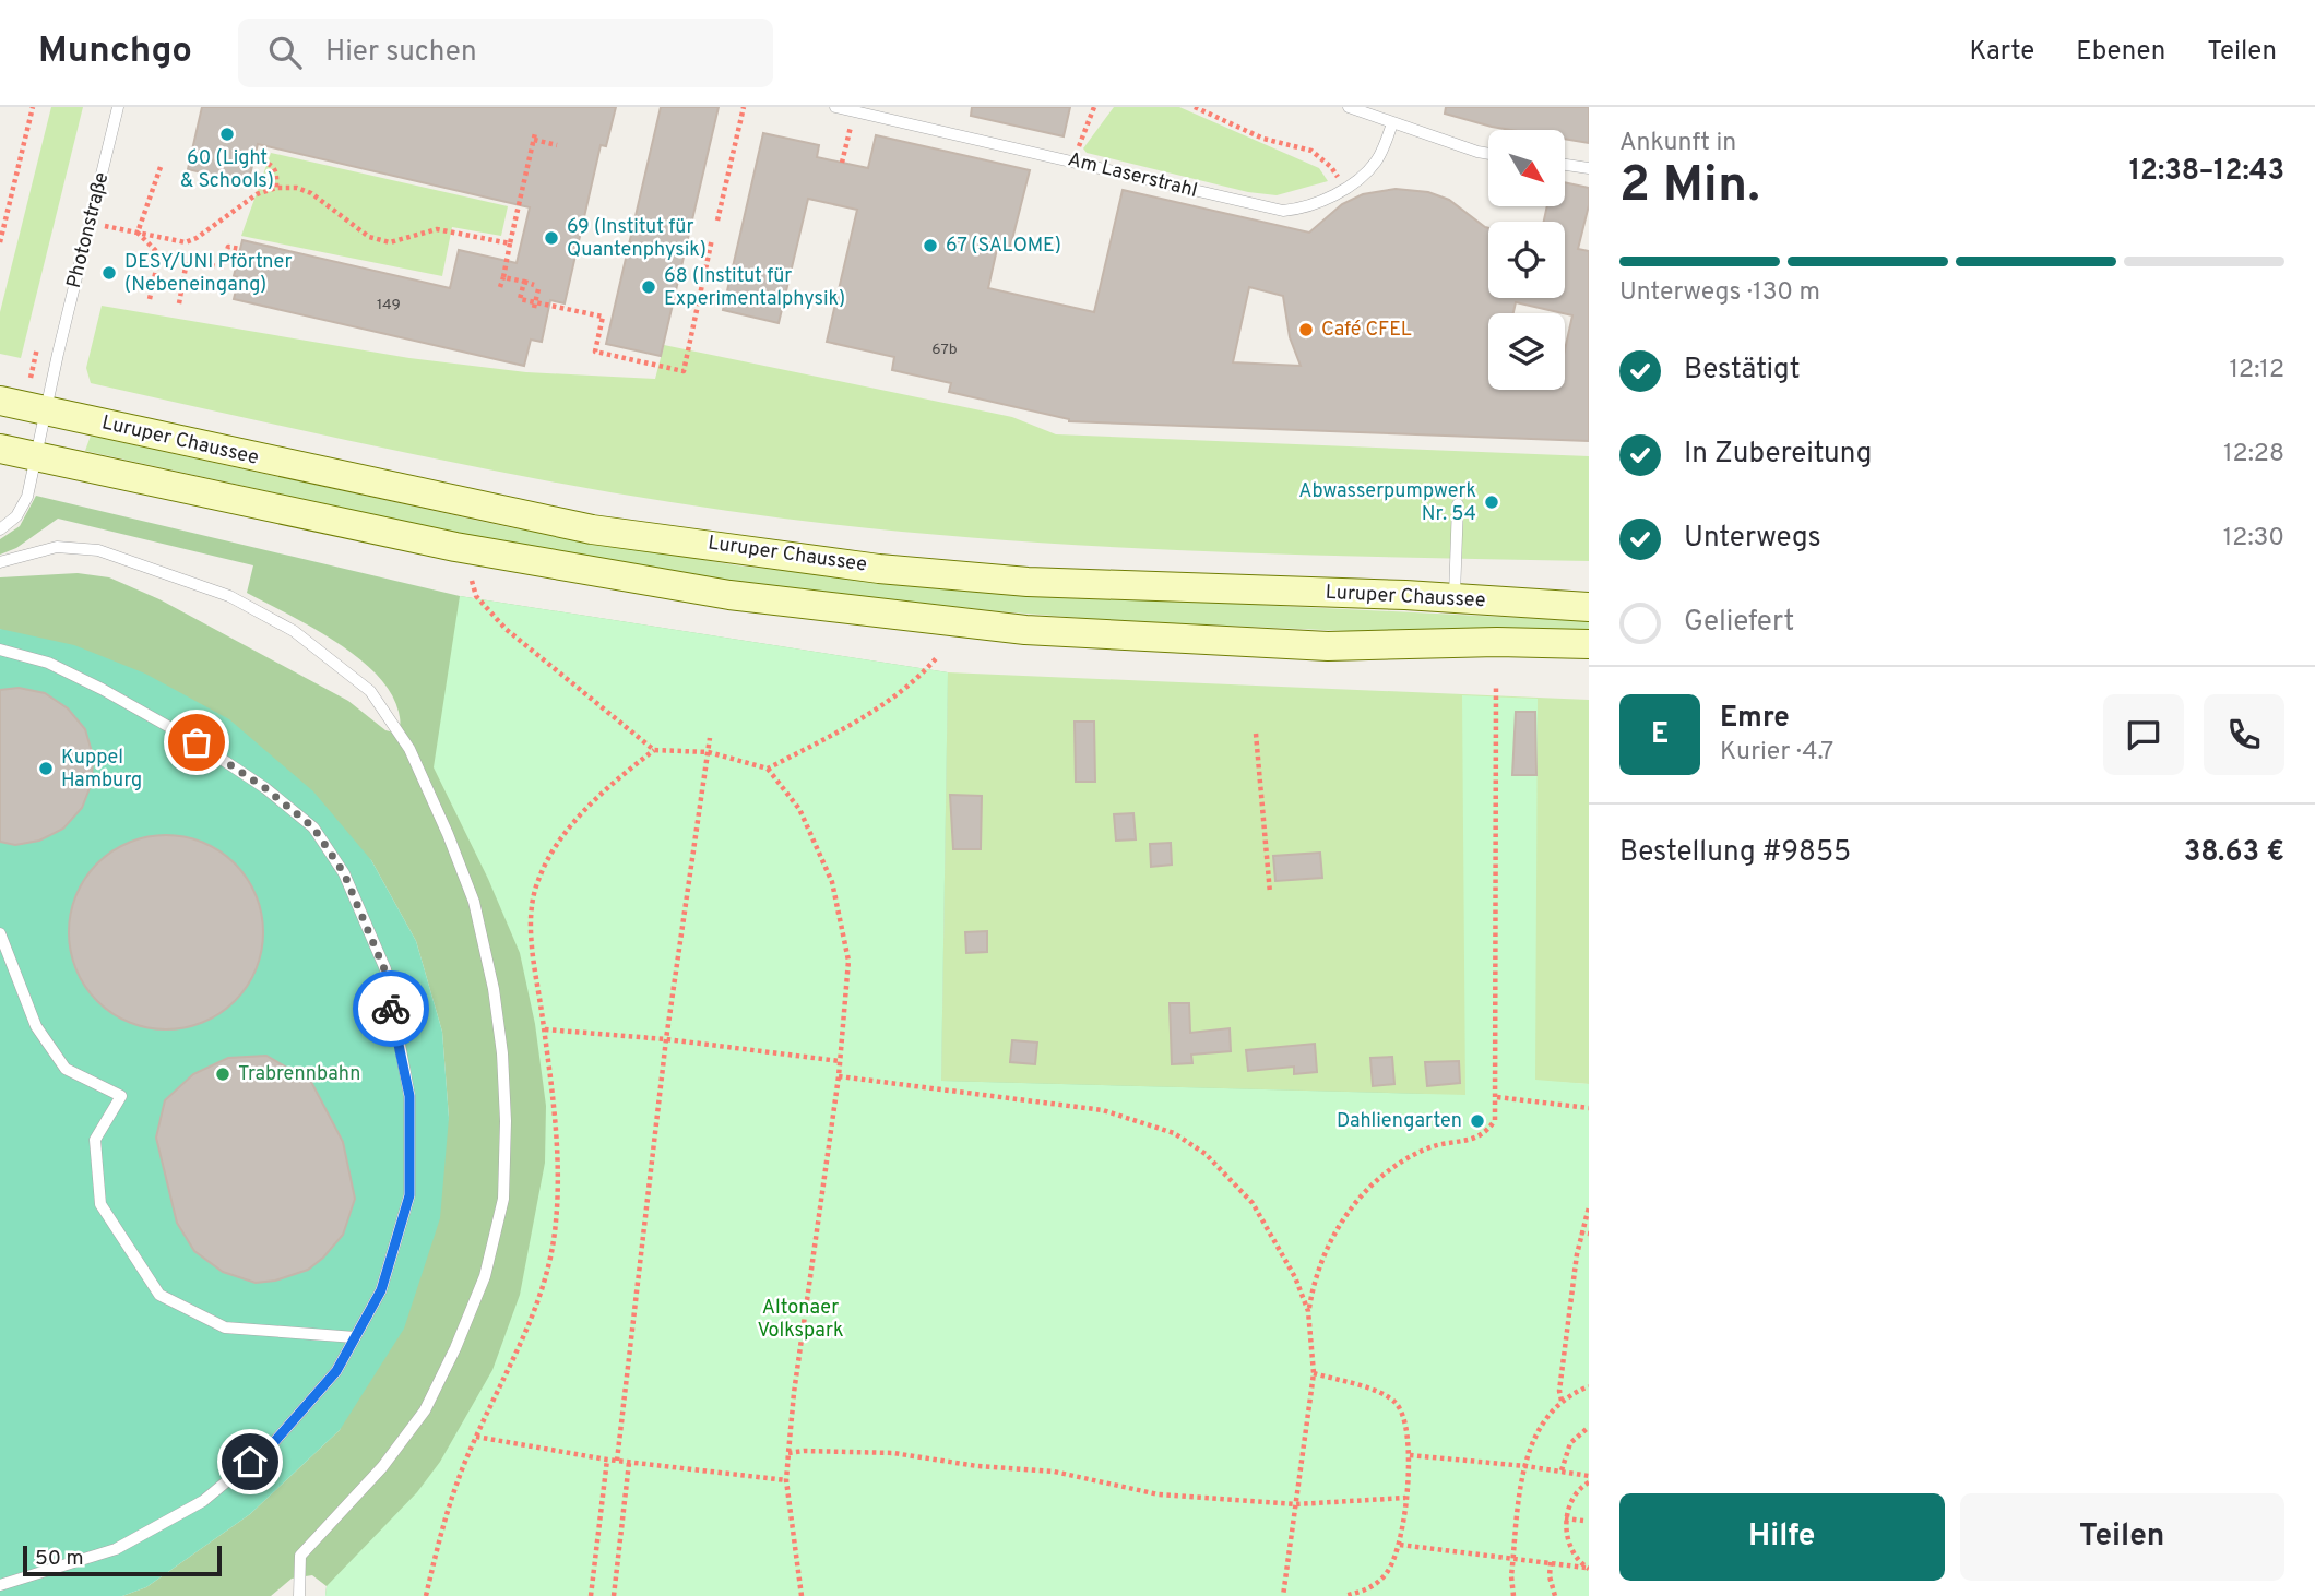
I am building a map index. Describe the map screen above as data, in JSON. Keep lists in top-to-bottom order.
{
  "streets": {
    "main road": ["Luruper Chaussee"],
    "lane": ["Am Laserstrahl", "Photonstraße"]
  },
  "crossings": [
    ["Photonstraße", "Luruper Chaussee"]
  ],
  "parks": ["Altonaer Volkspark"],
  "places": [
    "60 (Light & Schools)",
    "69 (Institut für Quantenphysik)",
    "67 (SALOME)",
    "DESY/UNI Pförtner (Nebeneingang)",
    "68 (Institut für Experimentalphysik)",
    "Café CFEL",
    "Abwasserpumpwerk Nr. 54",
    "Kuppel Hamburg",
    "Trabrennbahn",
    "Dahliengarten"
  ],
  "house_numbers": ["149", "67b"],
  "scale_bar": "50 m",
  "north": "bottom right",
  "page": {
    "header": "Munchgo",
    "search": "Hier suchen",
    "nav": ["Karte", "Ebenen", "Teilen"],
    "heading": ["2 Min.", "Ankunft in", "12:38–12:43"],
    "panel": [
      "Emre",
      "Kurier · 4.7",
      "Bestellung #9855",
      "38.63 €"
    ],
    "bar": "Unterwegs · 130 m",
    "list": [
      ["Bestätigt", "12:12"],
      ["In Zubereitung", "12:28"],
      ["Unterwegs", "12:30"],
      "Geliefert"
    ],
    "round": "E",
    "buttons": ["Hilfe", "Teilen"],
    "scale": "50 m"
  }
}
